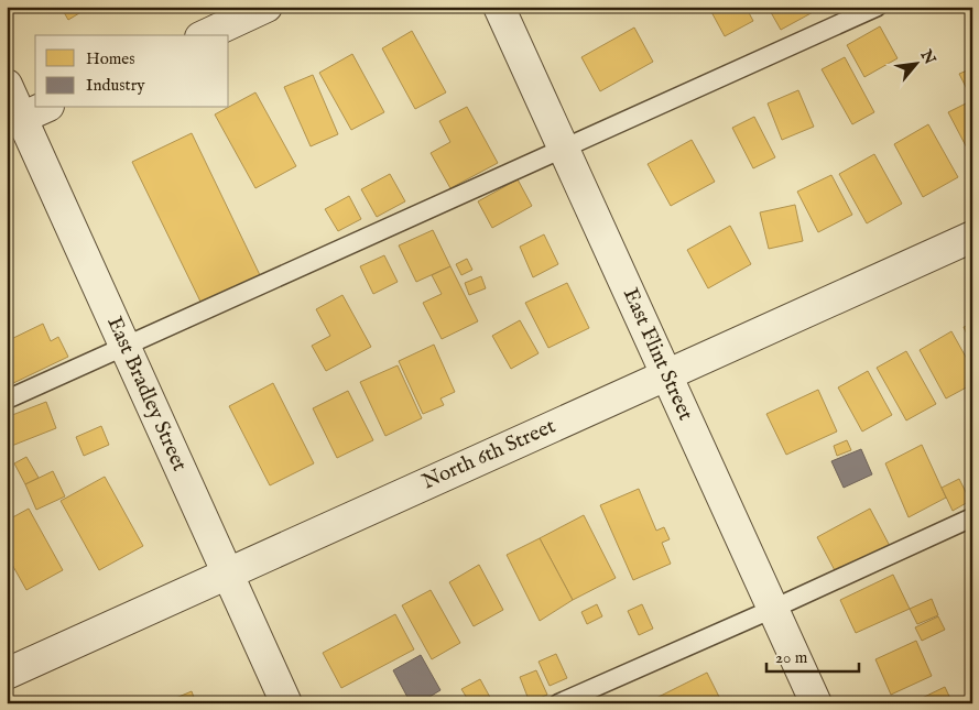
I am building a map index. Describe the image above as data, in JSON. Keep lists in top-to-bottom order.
{
  "streets": {
    "street": ["East Flint Street", "East Bradley Street", "North 6th Street"]
  },
  "crossings": [
    ["East Flint Street", "North 6th Street"],
    ["East Bradley Street", "North 6th Street"]
  ],
  "legend": ["Homes", "Industry"],
  "scale_bar": "20 m",
  "north": "top right"
}
